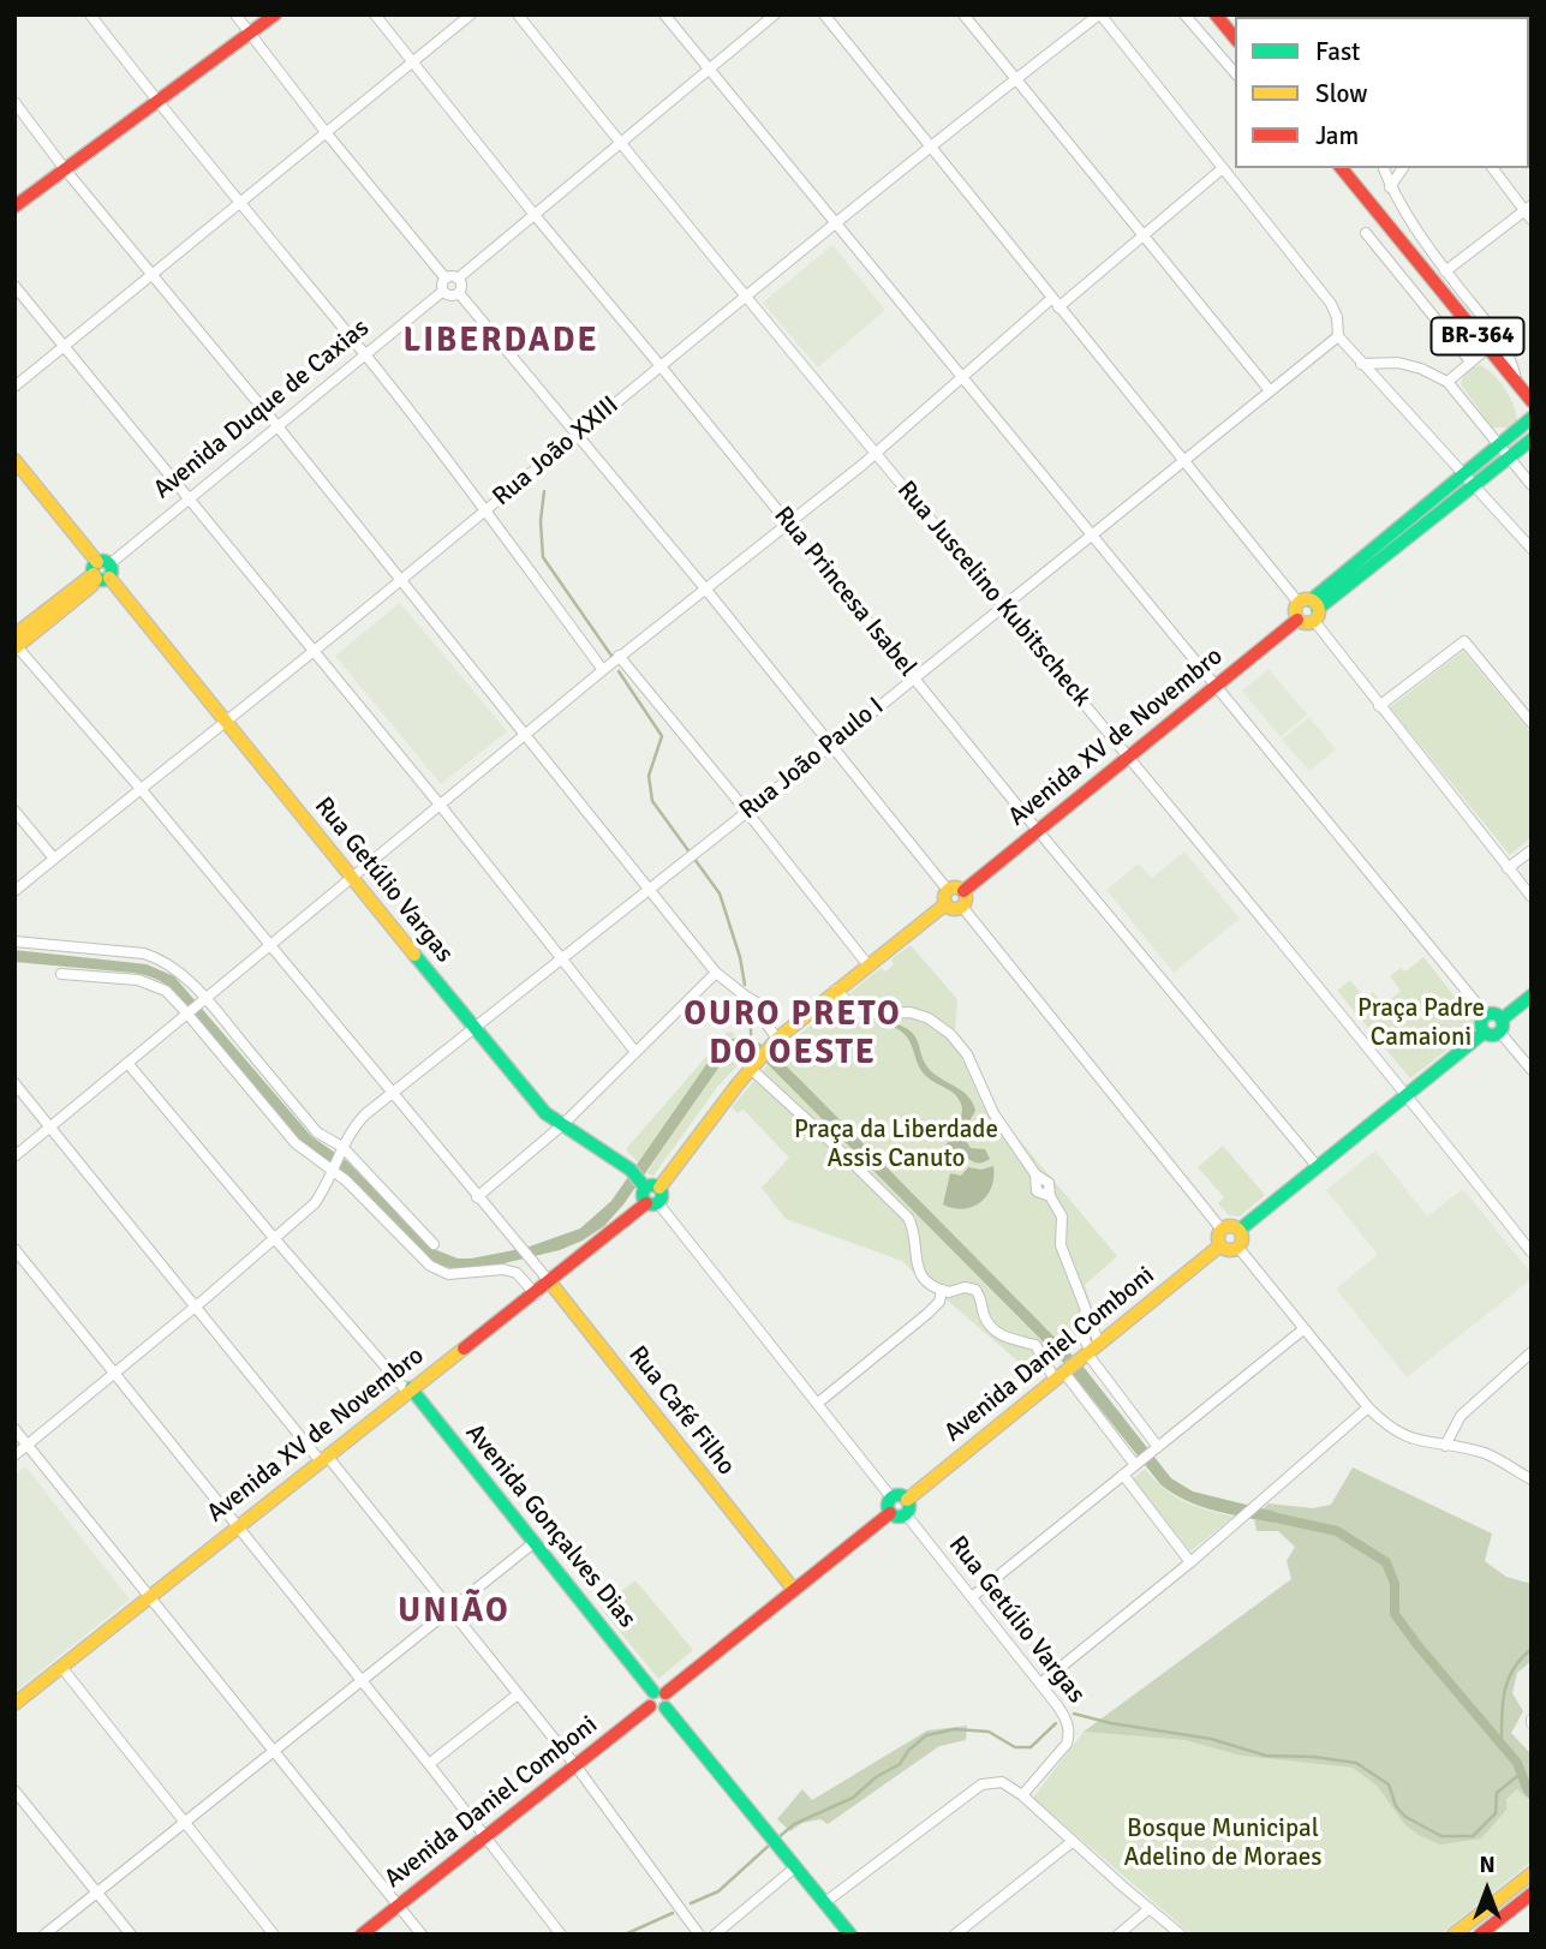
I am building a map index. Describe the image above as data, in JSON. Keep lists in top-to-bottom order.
{
  "streets": {
    "main road": [
      "BR-364",
      "Avenida Duque de Caxias",
      "Avenida XV de Novembro",
      "Rua Getúlio Vargas",
      "Avenida Daniel Comboni",
      "Rua Café Filho",
      "Avenida Gonçalves Dias"
    ],
    "street": [
      "Rua João XXIII",
      "Rua Princesa Isabel",
      "Rua Juscelino Kubitscheck",
      "Rua João Paulo I"
    ]
  },
  "crossings": [
    ["Avenida Duque de Caxias", "Rua Getúlio Vargas"],
    ["Avenida Duque de Caxias", "Rua Café Filho"],
    ["Rua João XXIII", "Rua Princesa Isabel"],
    ["Rua João XXIII", "Rua Juscelino Kubitscheck"],
    ["Rua João XXIII", "Rua Getúlio Vargas"],
    ["Rua João XXIII", "Rua Café Filho"],
    ["Rua Princesa Isabel", "Avenida XV de Novembro"],
    ["Rua Princesa Isabel", "Rua João Paulo I"],
    ["Rua Juscelino Kubitscheck", "Avenida XV de Novembro"],
    ["Rua Juscelino Kubitscheck", "Rua João Paulo I"],
    ["Avenida XV de Novembro", "Rua Café Filho"],
    ["Avenida XV de Novembro", "Avenida Gonçalves Dias"],
    ["Rua João Paulo I", "Rua Getúlio Vargas"],
    ["Rua João Paulo I", "Rua Café Filho"],
    ["Rua Getúlio Vargas", "Avenida Daniel Comboni"],
    ["Avenida Daniel Comboni", "Avenida Gonçalves Dias"]
  ],
  "districts": ["LIBERDADE", "OURO PRETO DO OESTE", "UNIÃO"],
  "parks": ["Praça Padre Camaioni", "Praça da Liberdade Assis Canuto", "Bosque Municipal Adelino de Moraes"],
  "legend": ["Fast", "Slow", "Jam"],
  "north": "top"
}
